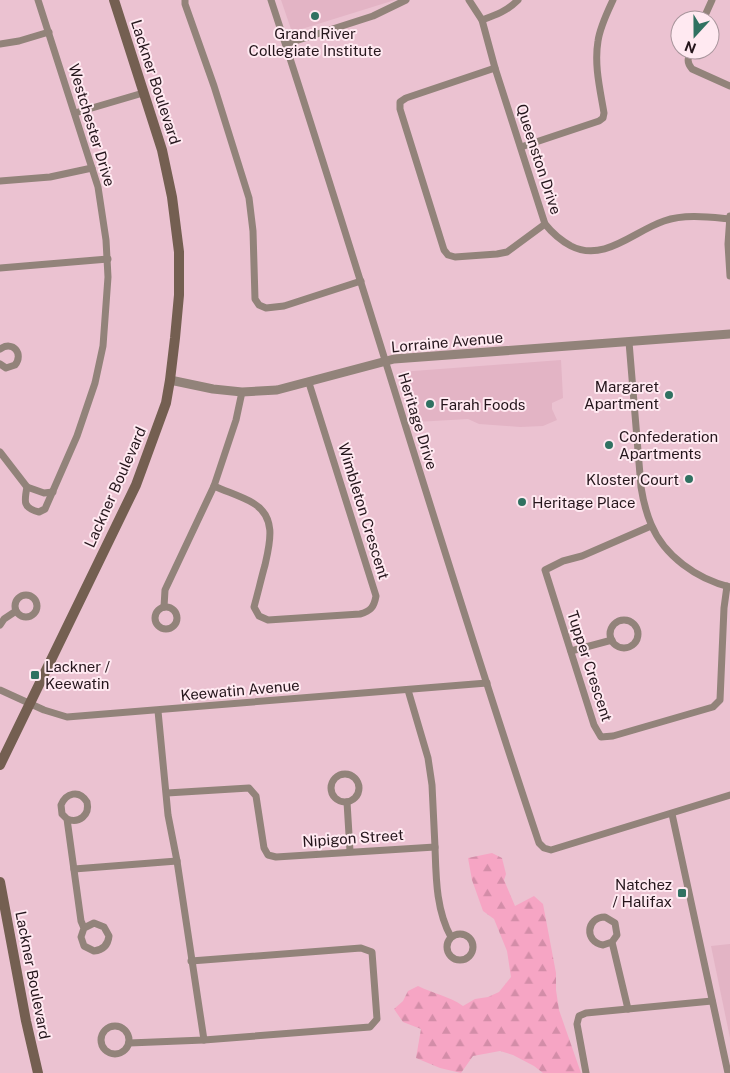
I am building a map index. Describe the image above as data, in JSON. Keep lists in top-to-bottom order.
{
  "streets": {
    "main road": ["Lackner Boulevard"],
    "street": [
      "Westchester Drive",
      "Queenston Drive",
      "Lorraine Avenue",
      "Heritage Drive",
      "Wimbleton Crescent",
      "Tupper Crescent",
      "Keewatin Avenue",
      "Nipigon Street"
    ]
  },
  "crossings": [
    ["Lackner Boulevard", "Lorraine Avenue"],
    ["Lackner Boulevard", "Keewatin Avenue"],
    ["Lorraine Avenue", "Heritage Drive"],
    ["Lorraine Avenue", "Wimbleton Crescent"],
    ["Heritage Drive", "Keewatin Avenue"]
  ],
  "places": {
    "other": [
      "Grand River Collegiate Institute",
      "Margaret Apartment",
      "Farah Foods",
      "Confederation Apartments",
      "Kloster Court",
      "Heritage Place"
    ],
    "transit": ["Lackner / Keewatin", "Natchez / Halifax"]
  },
  "north": "bottom"
}
